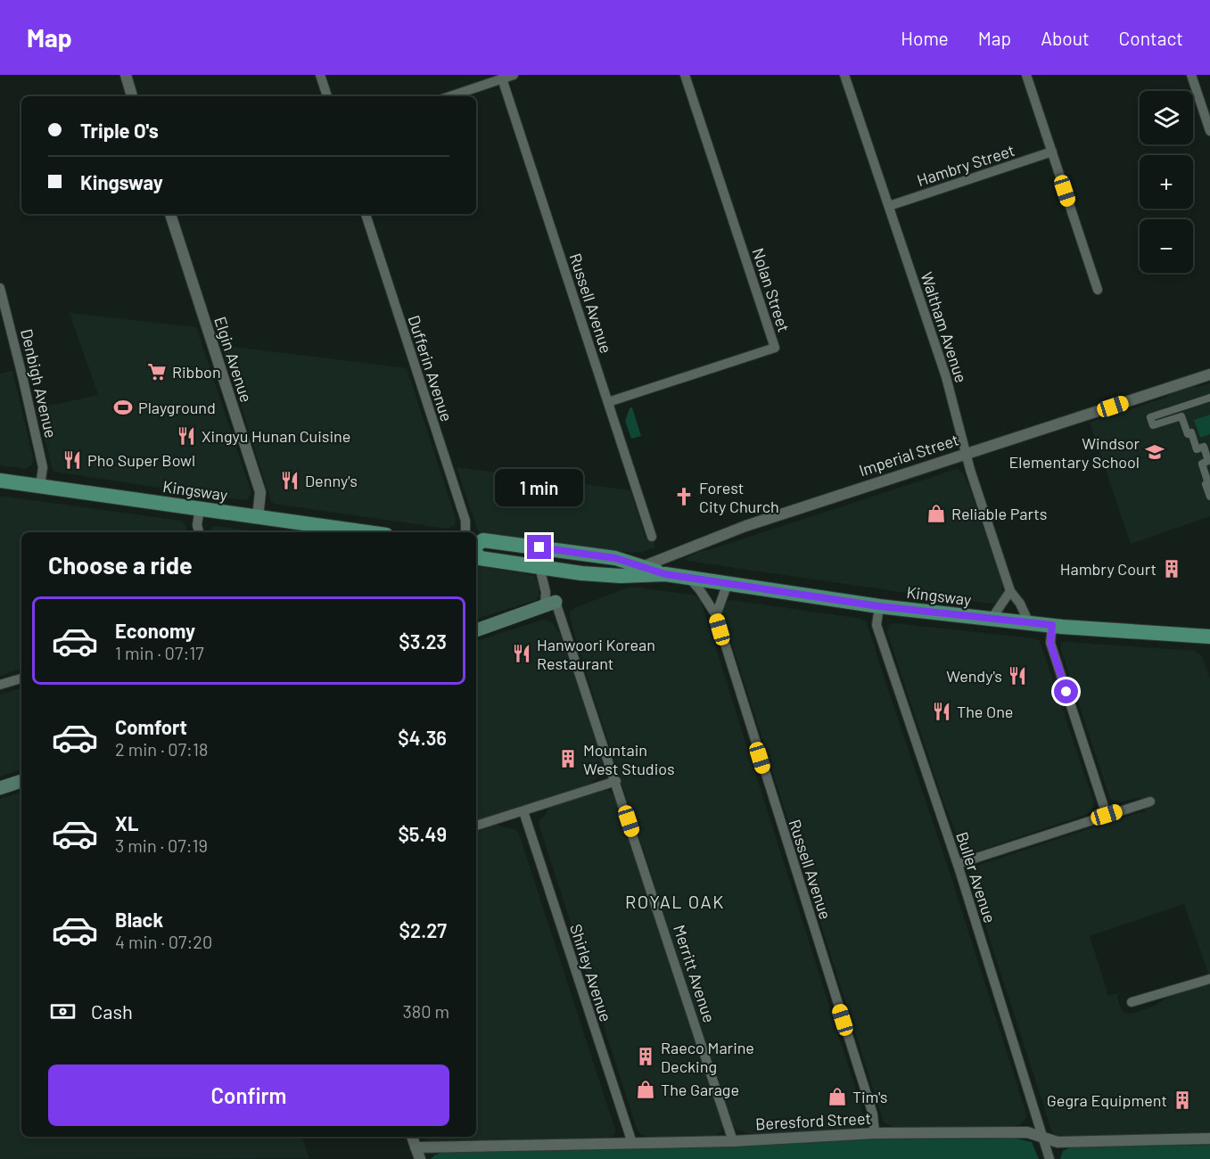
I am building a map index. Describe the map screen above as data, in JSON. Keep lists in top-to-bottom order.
{
  "streets": {
    "main road": ["Imperial Street", "Kingsway"],
    "street": [
      "Hambry Street",
      "Nolan Street",
      "Russell Avenue",
      "Waltham Avenue",
      "Elgin Avenue",
      "Dufferin Avenue",
      "Denbigh Avenue",
      "Buller Avenue",
      "Shirley Avenue",
      "Merritt Avenue",
      "Beresford Street"
    ]
  },
  "crossings": [
    ["Hambry Street", "Waltham Avenue"],
    ["Nolan Street", "Russell Avenue"],
    ["Russell Avenue", "Kingsway"],
    ["Russell Avenue", "Beresford Street"],
    ["Waltham Avenue", "Imperial Street"],
    ["Waltham Avenue", "Kingsway"],
    ["Elgin Avenue", "Kingsway"],
    ["Denbigh Avenue", "Kingsway"],
    ["Imperial Street", "Kingsway"],
    ["Kingsway", "Buller Avenue"],
    ["Kingsway", "Merritt Avenue"],
    ["Buller Avenue", "Beresford Street"],
    ["Shirley Avenue", "Beresford Street"],
    ["Merritt Avenue", "Beresford Street"]
  ],
  "districts": ["ROYAL OAK"],
  "places": {
    "supermarket": ["Ribbon"],
    "sports": ["Playground"],
    "restaurant": [
      "Xingyu Hunan Cuisine",
      "Pho Super Bowl",
      "Denny's",
      "Hanwoori Korean Restaurant",
      "Wendy's",
      "The One"
    ],
    "school or university": ["Windsor Elementary School"],
    "church": ["Forest City Church"],
    "shop": ["Reliable Parts", "The Garage", "Tim's"],
    "building": [
      "Hambry Court",
      "Mountain West Studios",
      "Raeco Marine Decking",
      "Gegra Equipment"
    ]
  },
  "page": {
    "header": "Map",
    "nav": [
      "Home",
      "Map",
      "About",
      "Contact"
    ],
    "map_buttons": ["+", "−"],
    "banner": ["Triple O's", "Kingsway"],
    "bubble": "1 min",
    "heading": "Choose a ride",
    "list": [
      {
        "name": "Economy",
        "note": "1 min · 07:17",
        "value": "$3.23"
      },
      {
        "name": "Comfort",
        "note": "2 min · 07:18",
        "value": "$4.36"
      },
      {
        "name": "XL",
        "note": "3 min · 07:19",
        "value": "$5.49"
      },
      {
        "name": "Black",
        "note": "4 min · 07:20",
        "value": "$2.27"
      }
    ],
    "pay": ["Cash", "380 m"],
    "buttons": "Confirm"
  }
}
